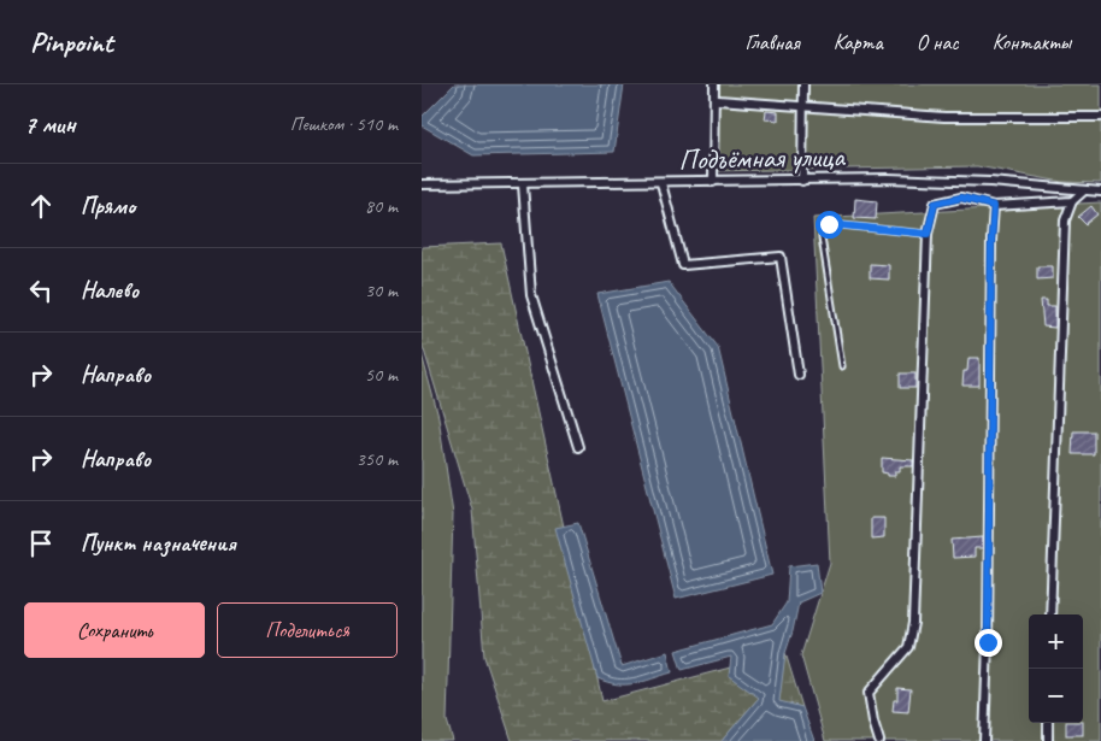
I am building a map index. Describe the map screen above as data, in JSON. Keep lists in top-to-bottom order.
{
  "streets": {
    "street": ["Подъёмная улица"]
  },
  "page": {
    "header": "Pinpoint",
    "nav": [
      "Главная",
      "Карта",
      "О нас",
      "Контакты"
    ],
    "heading": ["7 мин", "Пешком · 510 m"],
    "list": [
      ["Прямо", "80 m"],
      ["Налево", "30 m"],
      ["Направо", "50 m"],
      ["Направо", "350 m"],
      "Пункт назначения"
    ],
    "buttons": ["Сохранить", "Поделиться"],
    "map_buttons": ["+", "−"]
  }
}
